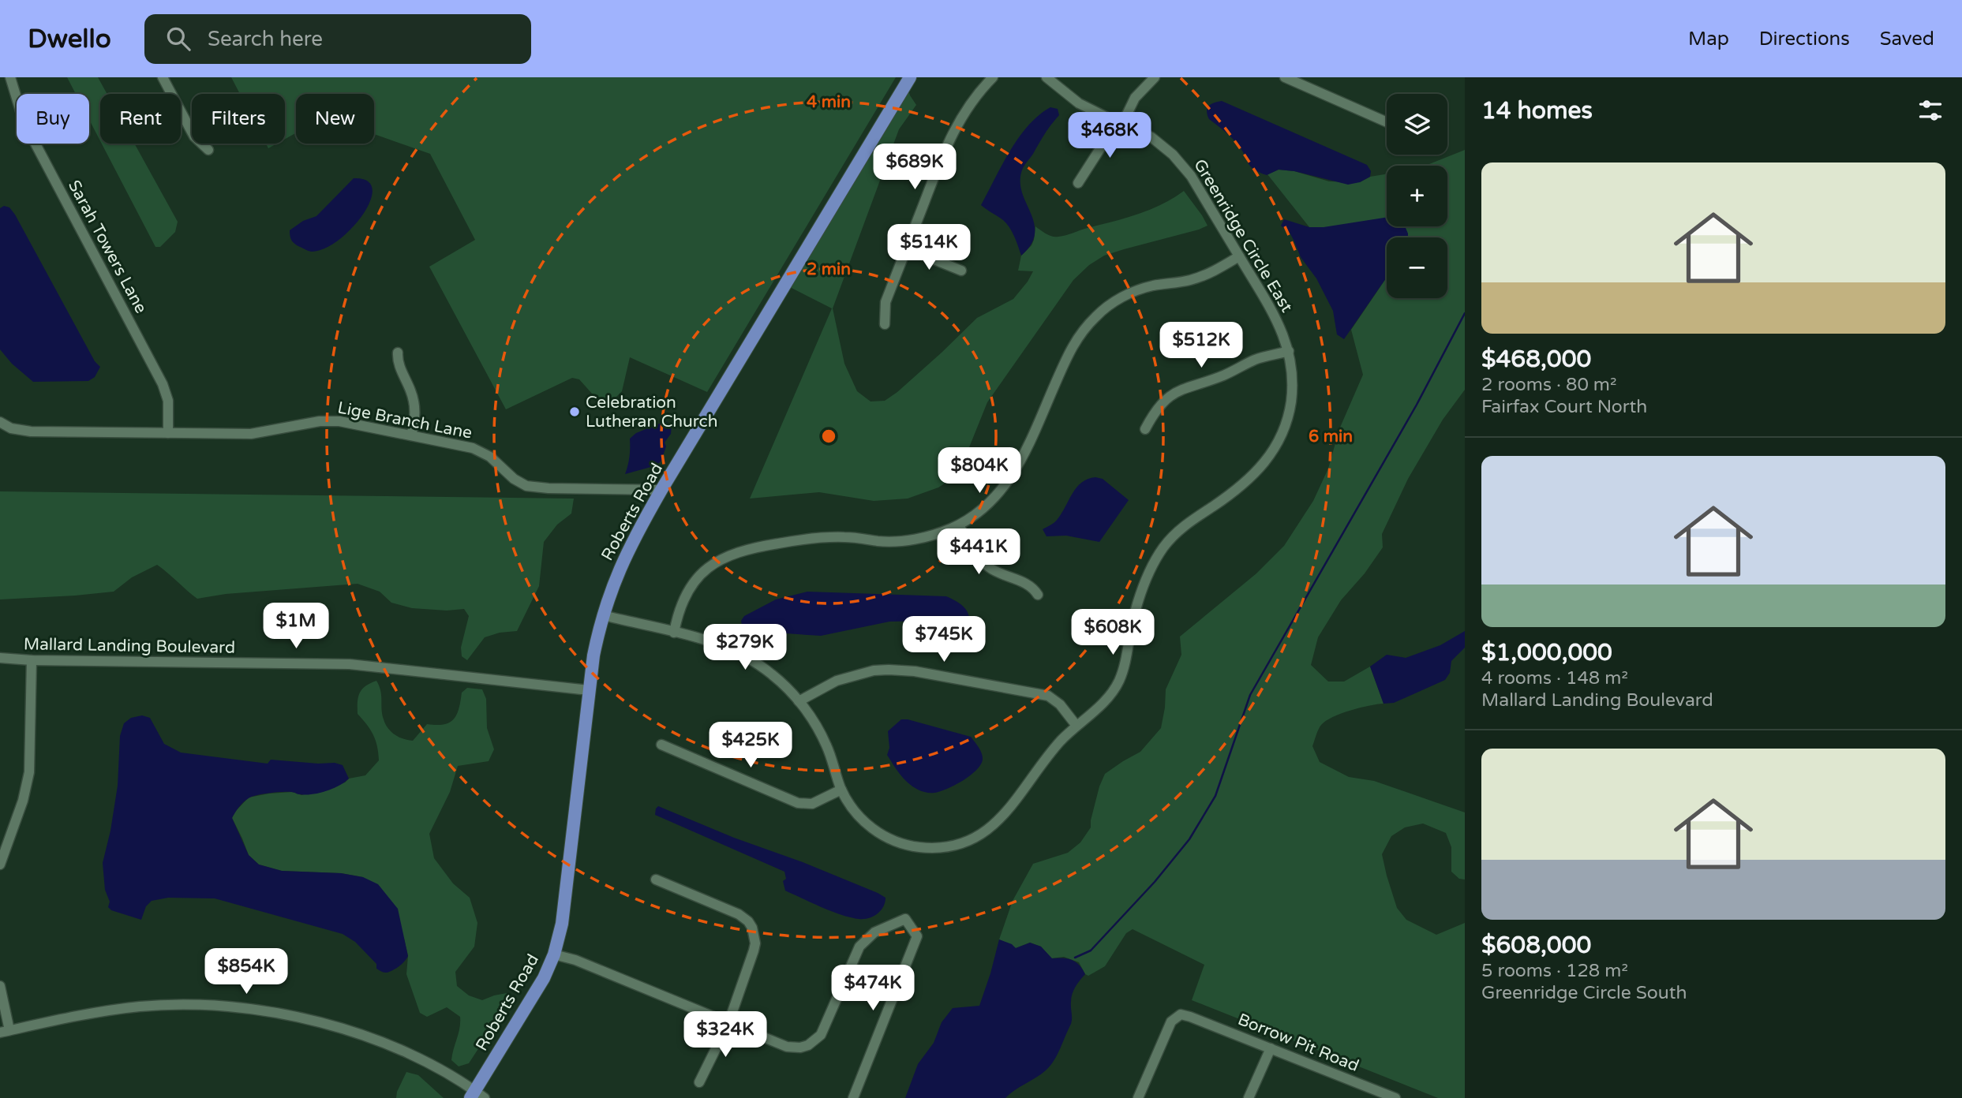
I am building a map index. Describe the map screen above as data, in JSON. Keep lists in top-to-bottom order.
{
  "streets": {
    "main road": ["Roberts Road"],
    "street": [
      "Greenridge Circle East",
      "Sarah Towers Lane",
      "Lige Branch Lane",
      "Mallard Landing Boulevard",
      "Borrow Pit Road"
    ]
  },
  "crossings": [
    ["Greenridge Circle East", "Roberts Road"],
    ["Sarah Towers Lane", "Lige Branch Lane"],
    ["Lige Branch Lane", "Roberts Road"],
    ["Roberts Road", "Mallard Landing Boulevard"]
  ],
  "places": ["Celebration Lutheran Church"],
  "page": {
    "header": "Dwello",
    "search": "Search here",
    "nav": ["Map", "Directions", "Saved"],
    "heading": "14 homes",
    "map_buttons": ["+", "−"],
    "chip": [
      "Buy",
      "Rent",
      "Filters",
      "New"
    ],
    "price": [
      "$468K",
      "$689K",
      "$514K",
      "$512K",
      "$804K",
      "$441K",
      "$1M",
      "$608K",
      "$745K",
      "$279K",
      "$425K",
      "$854K",
      "$474K",
      "$324K"
    ],
    "list": [
      {
        "name": "$468,000",
        "note": "2 rooms · 80 m² · Fairfax Court North"
      },
      {
        "name": "$1,000,000",
        "note": "4 rooms · 148 m² · Mallard Landing Boulevard"
      },
      {
        "name": "$608,000",
        "note": "5 rooms · 128 m² · Greenridge Circle South"
      }
    ]
  },
  "rings": ["4 min", "2 min", "6 min"]
}
